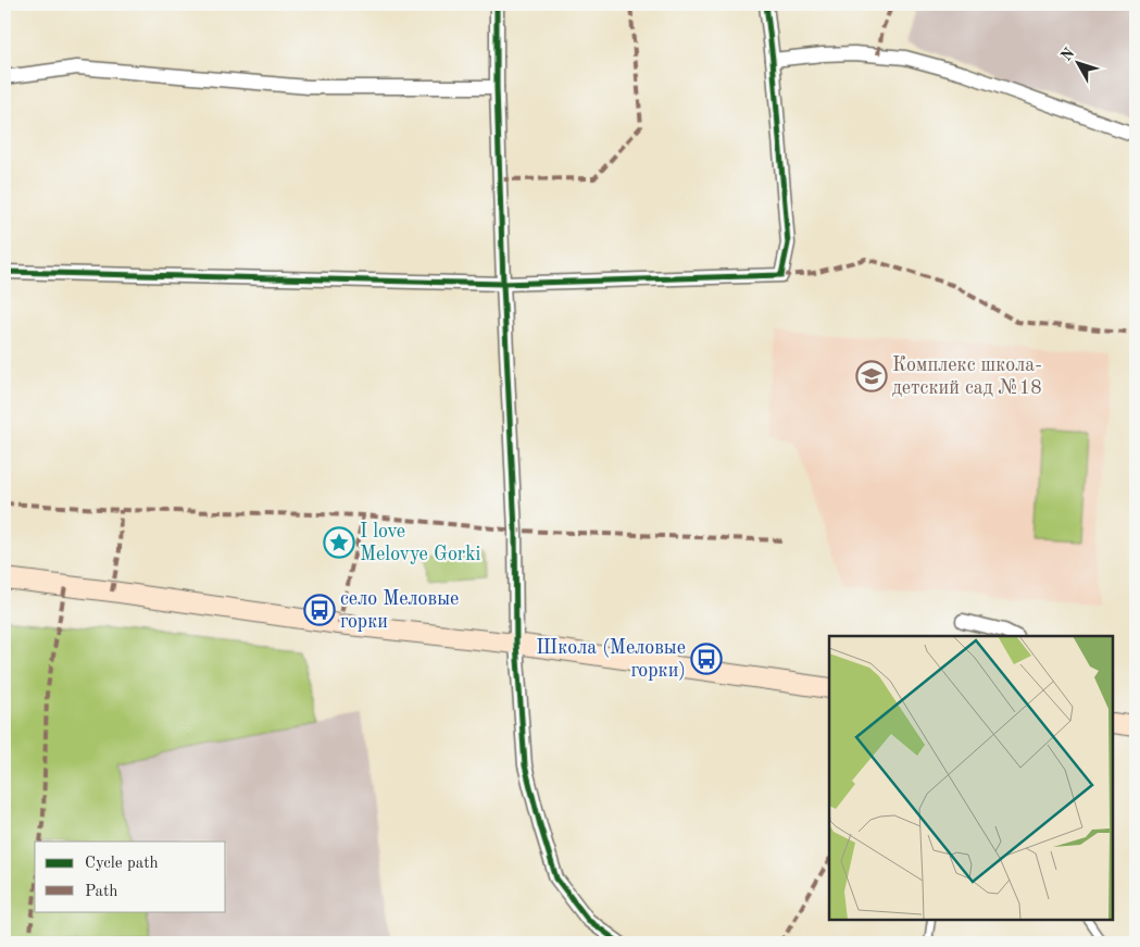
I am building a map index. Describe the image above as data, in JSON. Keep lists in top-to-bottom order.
{
  "places": {
    "school or university": ["Комплекс школа- детский сад №18"],
    "place": ["I love Melovye Gorki"],
    "bus stop": ["село Меловые горки", "Школа (Меловые горки)"]
  },
  "legend": ["Cycle path", "Path"],
  "north": "top left"
}
